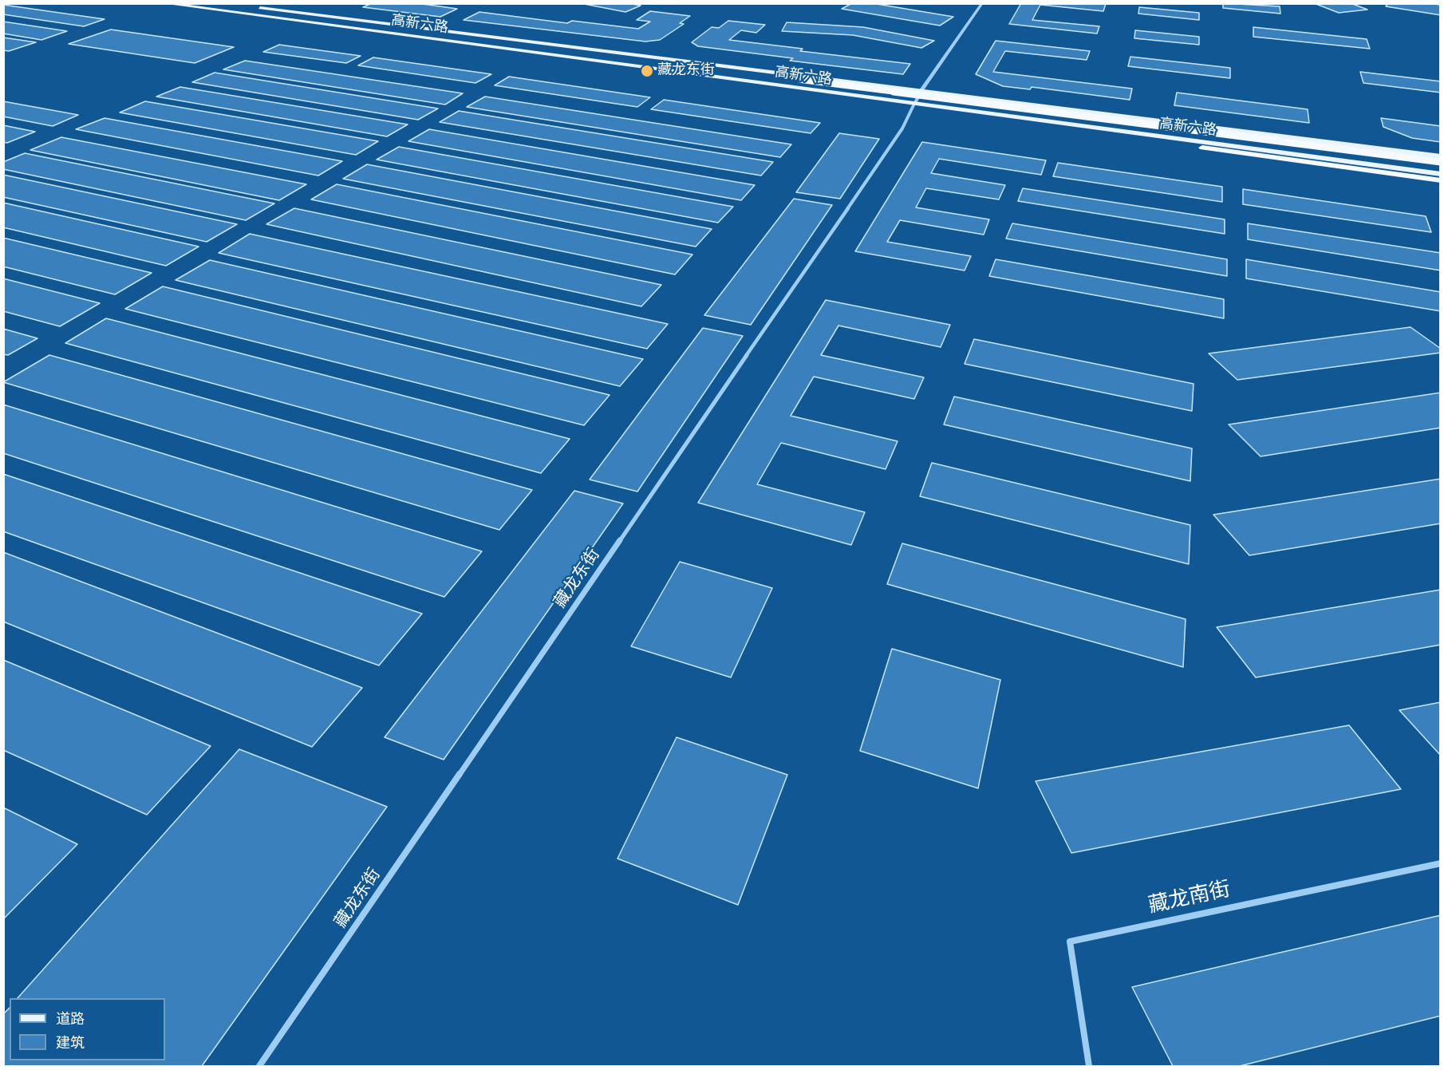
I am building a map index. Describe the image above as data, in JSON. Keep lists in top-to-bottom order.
{
  "streets": {
    "main road": ["高新六路"],
    "street": ["藏龙东街", "藏龙南街"]
  },
  "crossings": [
    ["高新六路", "藏龙东街"]
  ],
  "places": ["藏龙东街"],
  "legend": ["道路", "建筑"]
}
